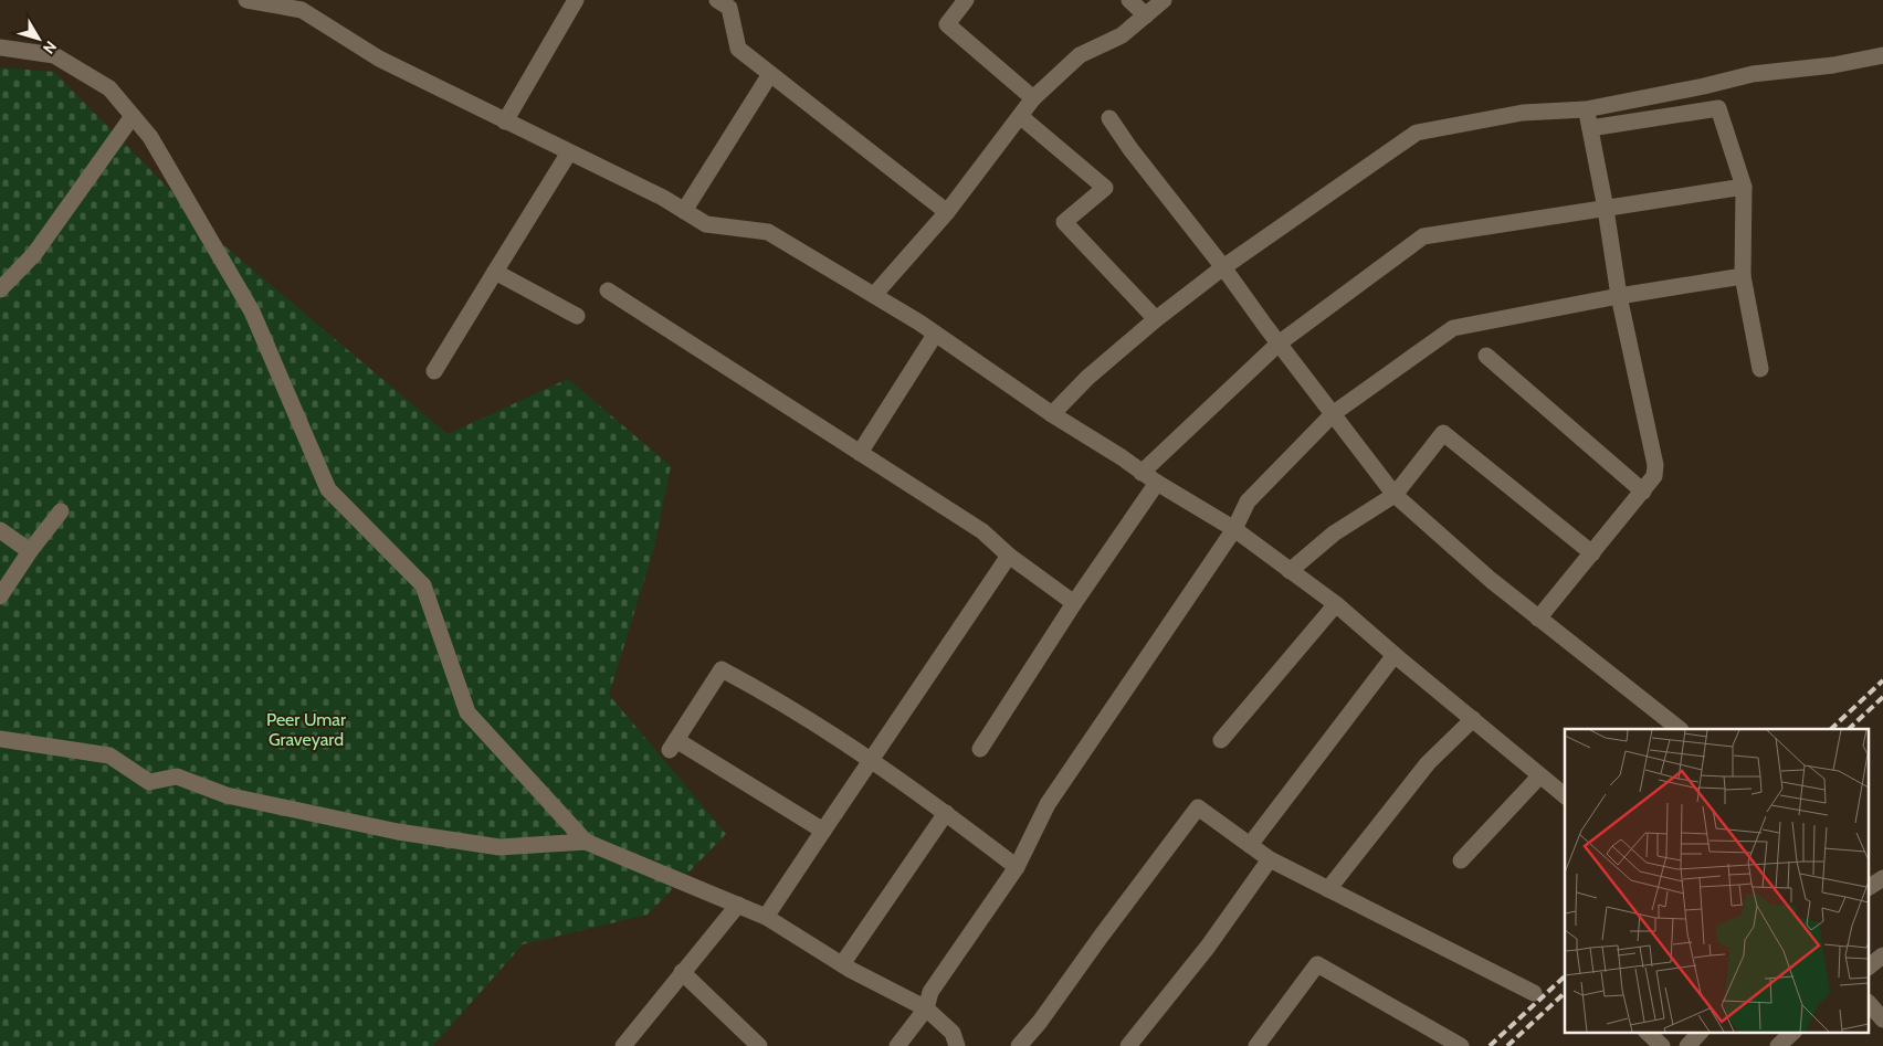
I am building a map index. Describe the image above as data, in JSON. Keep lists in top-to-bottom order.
{
  "parks": ["Peer Umar Graveyard"],
  "north": "bottom right"
}
